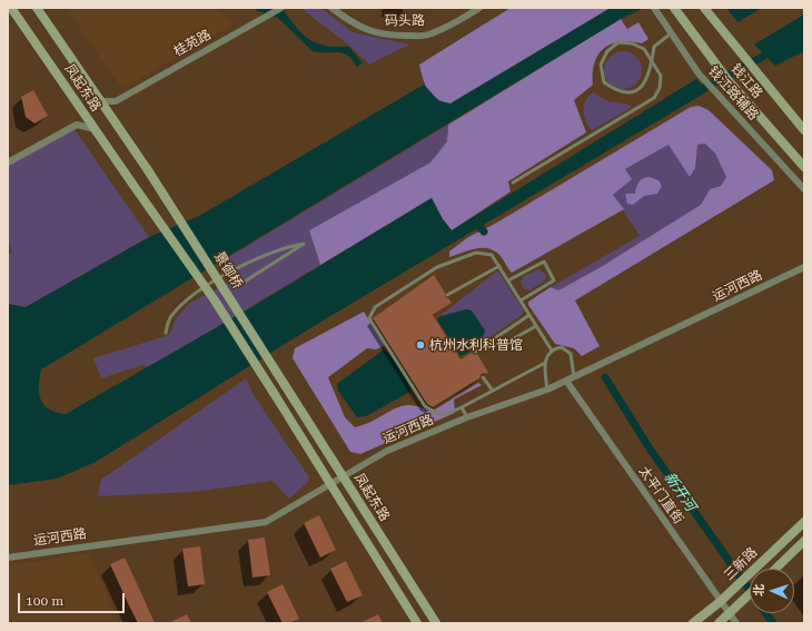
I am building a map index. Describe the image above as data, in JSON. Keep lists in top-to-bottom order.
{
  "streets": {
    "main road": [
      "钱江路",
      "凤起东路",
      "景御桥",
      "三新路"
    ],
    "street": [
      "码头路",
      "桂苑路",
      "钱江路辅路",
      "运河西路",
      "太平门直街"
    ]
  },
  "crossings": [
    ["桂苑路", "凤起东路"],
    ["凤起东路", "景御桥"],
    ["凤起东路", "运河西路"],
    ["运河西路", "太平门直街"],
    ["太平门直街", "三新路"]
  ],
  "water": ["新开河"],
  "places": ["杭州水利科普馆"],
  "scale_bar": "100 m",
  "north": "left"
}
